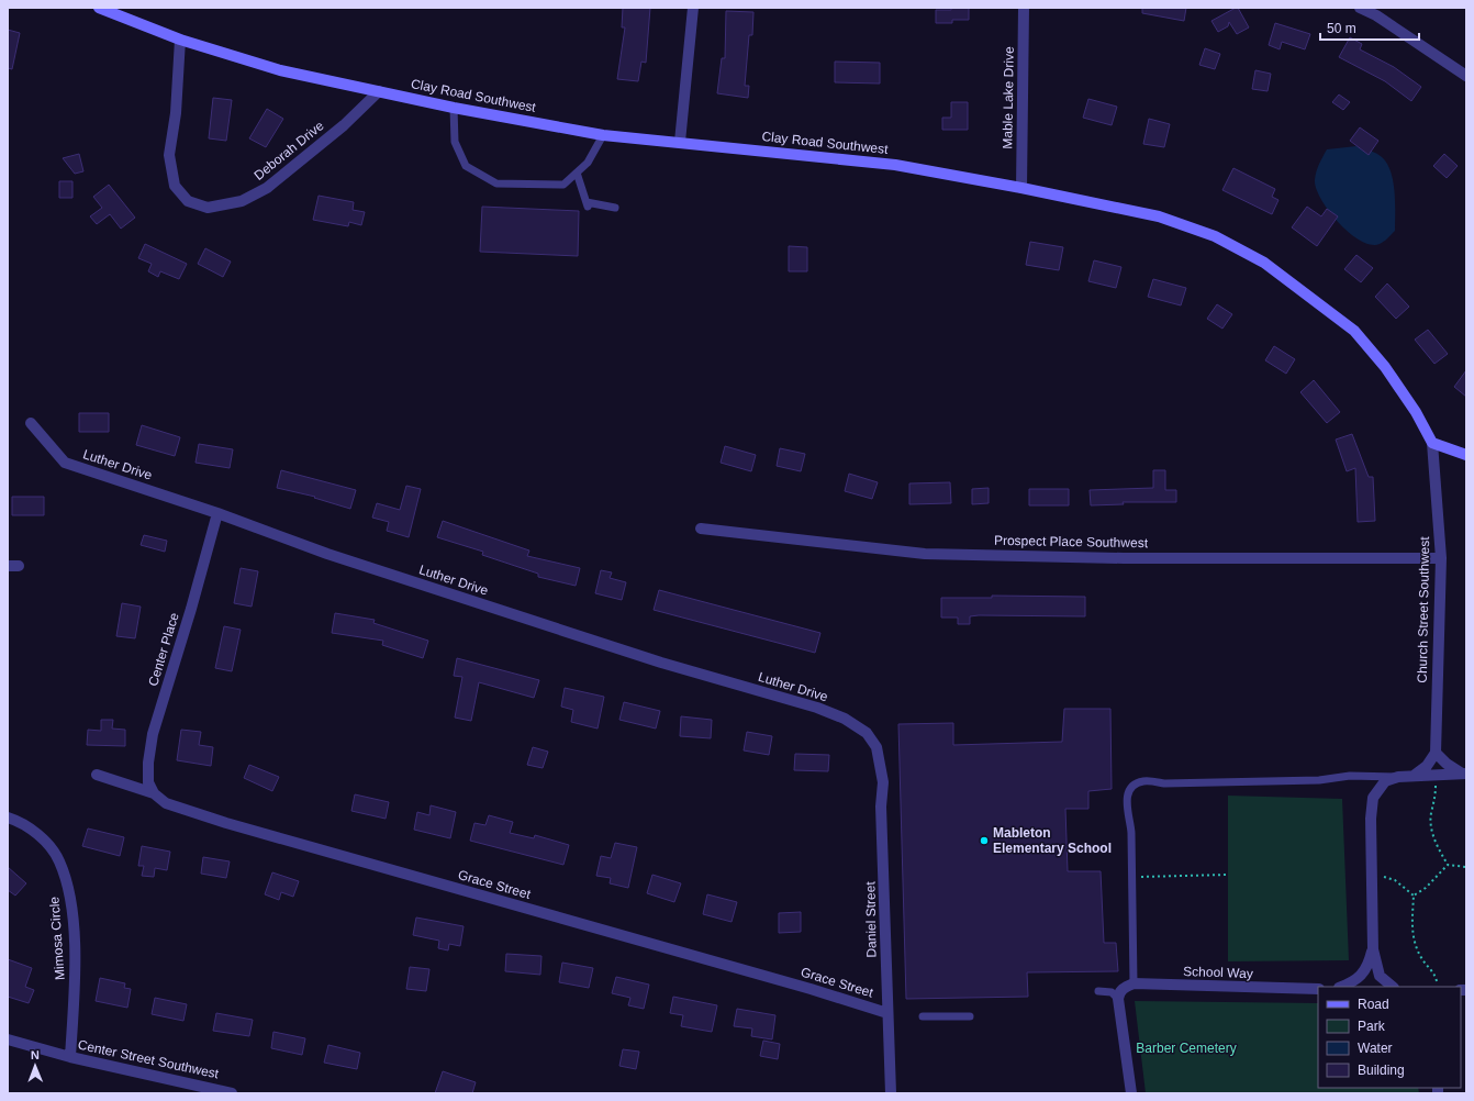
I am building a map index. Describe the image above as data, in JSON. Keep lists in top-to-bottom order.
{
  "streets": {
    "street": [
      "Clay Road Southwest",
      "Mable Lake Drive",
      "Deborah Drive",
      "Luther Drive",
      "Prospect Place Southwest",
      "Church Street Southwest",
      "Center Place",
      "Grace Street",
      "Daniel Street",
      "Mimosa Circle",
      "School Way",
      "Center Street Southwest"
    ]
  },
  "crossings": [
    ["Clay Road Southwest", "Mable Lake Drive"],
    ["Clay Road Southwest", "Deborah Drive"],
    ["Clay Road Southwest", "Church Street Southwest"],
    ["Luther Drive", "Center Place"],
    ["Luther Drive", "Daniel Street"],
    ["Prospect Place Southwest", "Church Street Southwest"],
    ["Center Place", "Grace Street"],
    ["Grace Street", "Daniel Street"],
    ["Mimosa Circle", "Center Street Southwest"]
  ],
  "parks": ["Barber Cemetery"],
  "places": ["Mableton Elementary School"],
  "legend": [
    "Road",
    "Park",
    "Water",
    "Building"
  ],
  "scale_bar": "50 m",
  "north": "top"
}
